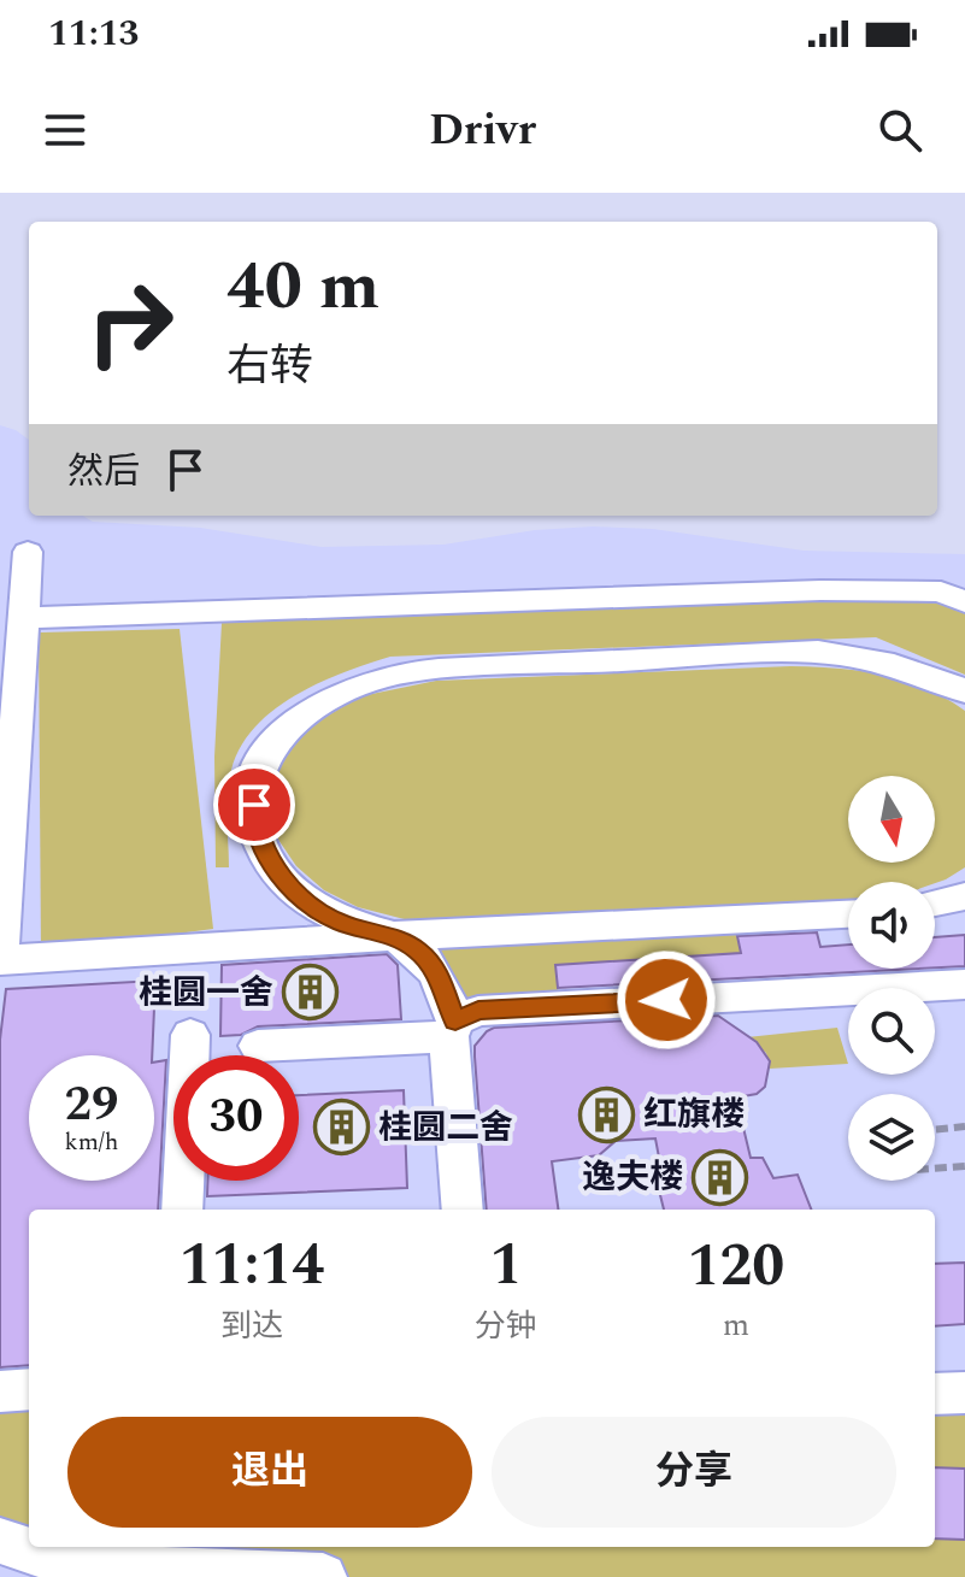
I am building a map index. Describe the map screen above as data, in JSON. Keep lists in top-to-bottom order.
{
  "places": {
    "building": [
      "桂圆一舍",
      "红旗楼",
      "桂圆二舍",
      "逸夫楼"
    ]
  },
  "north": "bottom",
  "page": {
    "status": "11:13",
    "header": "Drivr",
    "turn": ["40 m", "右转"],
    "then": "然后",
    "speed": "29 km/h",
    "limit": "30",
    "eta": [
      "11:14",
      "到达",
      "1",
      "分钟",
      "120",
      "m"
    ],
    "buttons": ["退出", "分享"]
  }
}
